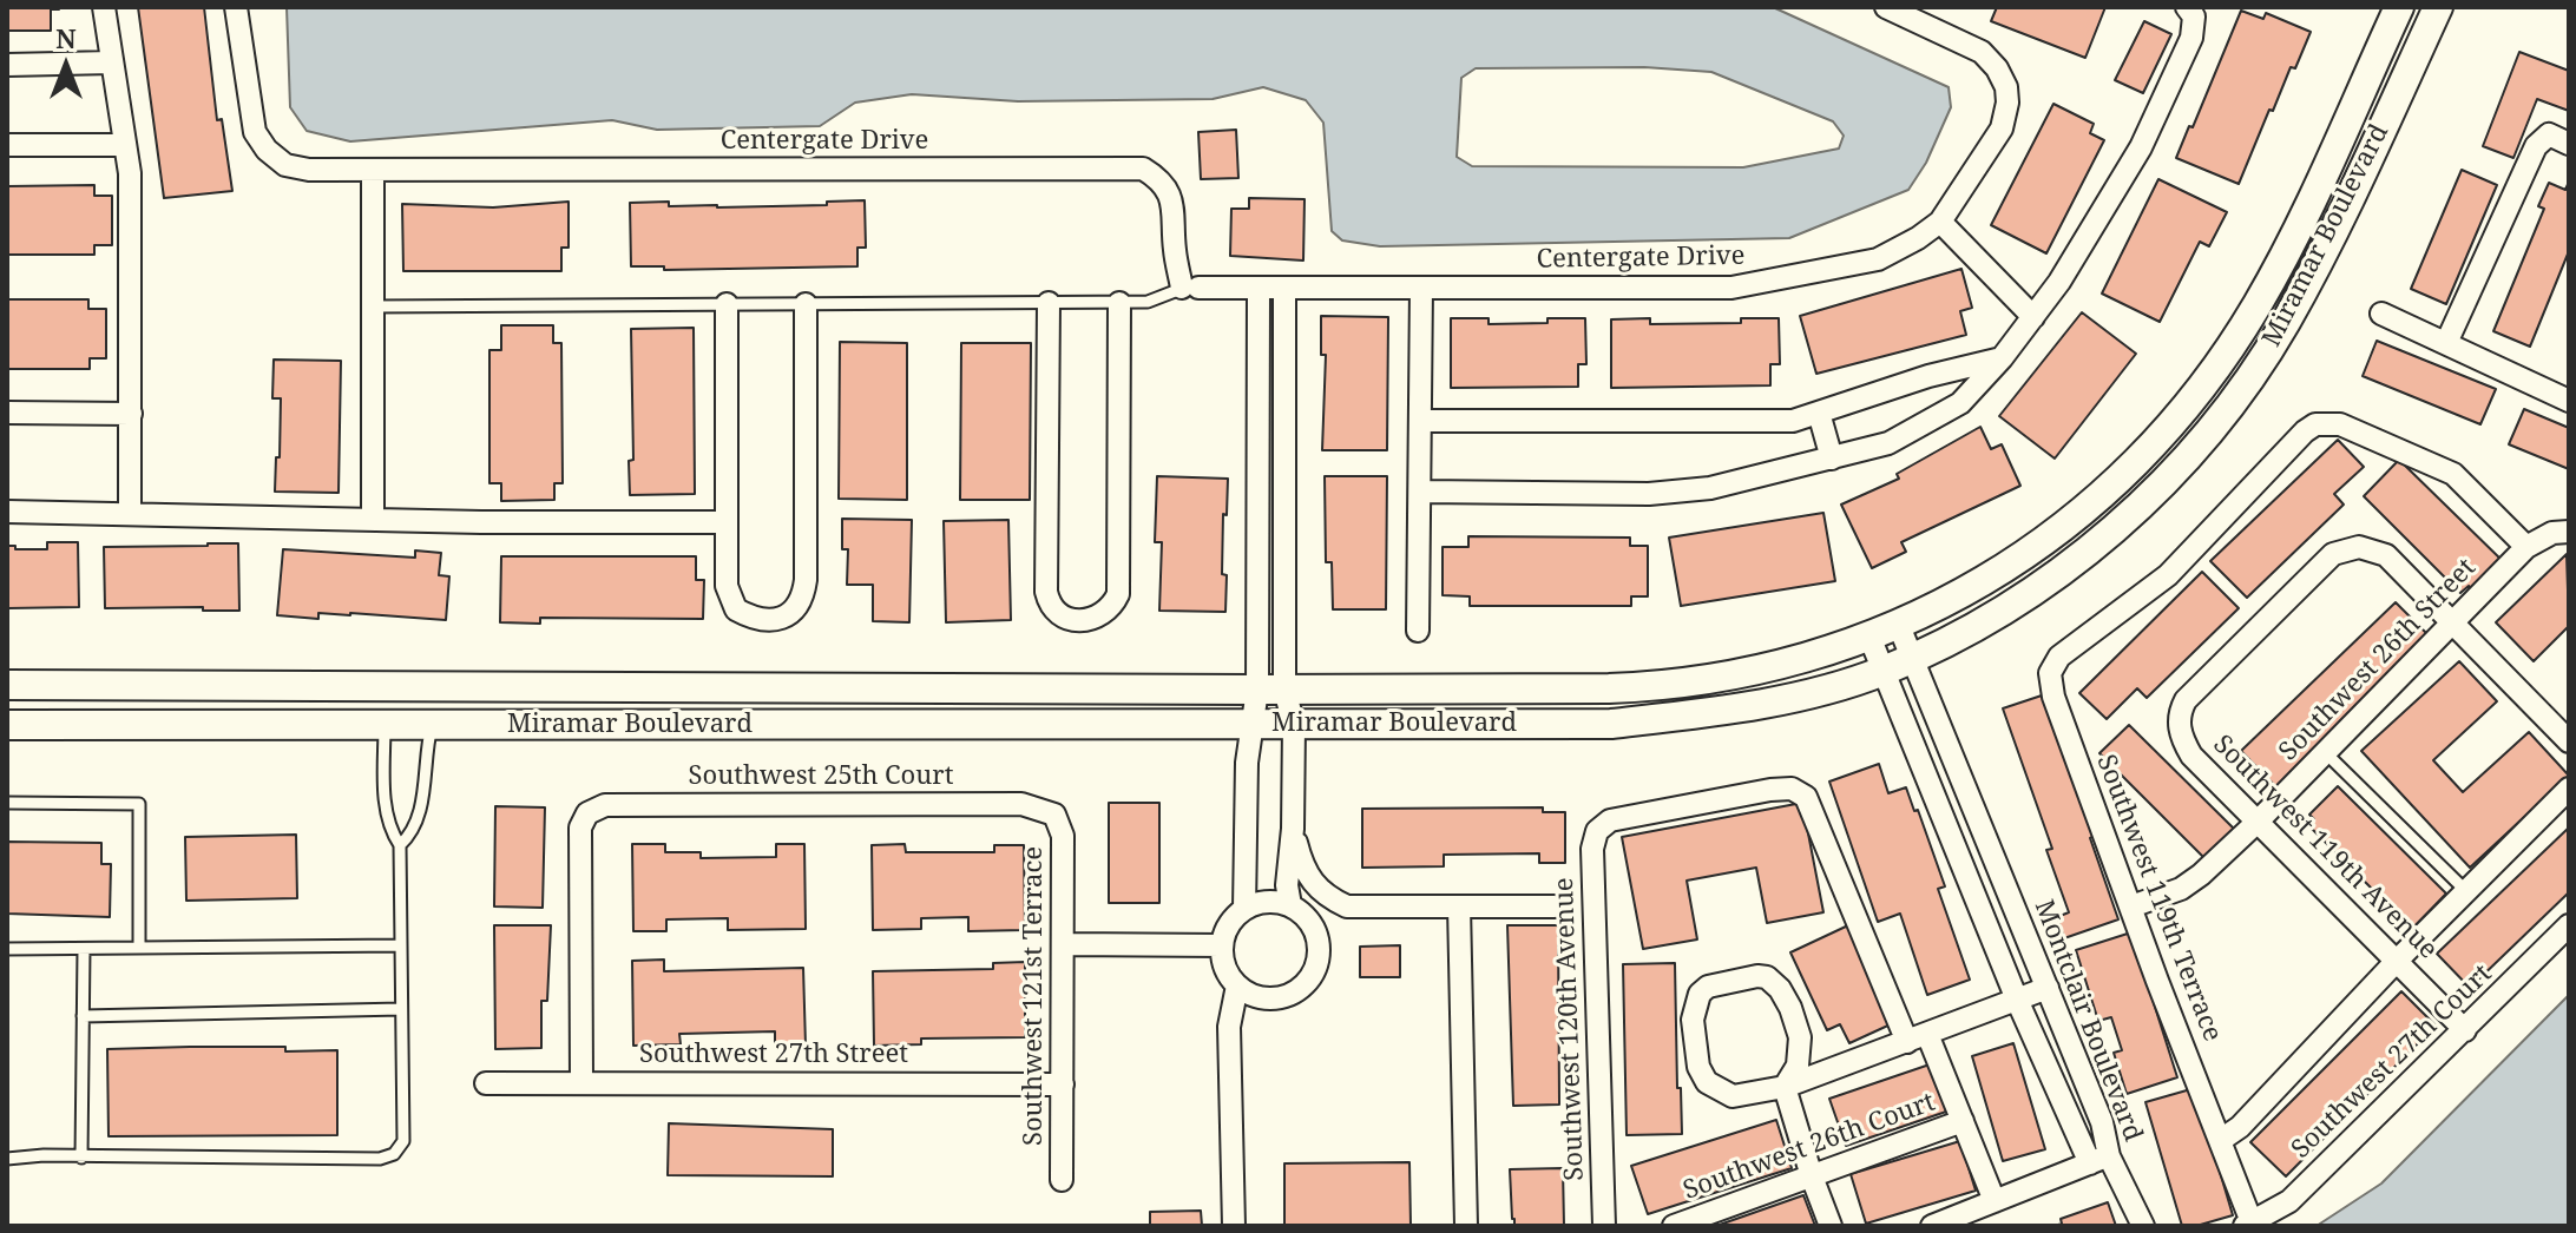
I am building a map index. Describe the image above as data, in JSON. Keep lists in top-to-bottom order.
{
  "streets": {
    "street": [
      "Centergate Drive",
      "Miramar Boulevard",
      "Southwest 26th Street",
      "Southwest 25th Court",
      "Southwest 119th Avenue",
      "Southwest 119th Terrace",
      "Southwest 121st Terrace",
      "Montclair Boulevard",
      "Southwest 120th Avenue",
      "Southwest 27th Street",
      "Southwest 27th Court",
      "Southwest 26th Court"
    ]
  },
  "crossings": [
    ["Miramar Boulevard", "Montclair Boulevard"],
    ["Southwest 26th Street", "Southwest 119th Avenue"],
    ["Southwest 26th Street", "Southwest 119th Terrace"],
    ["Southwest 25th Court", "Southwest 121st Terrace"],
    ["Southwest 25th Court", "Southwest 27th Street"],
    ["Southwest 119th Avenue", "Southwest 27th Court"],
    ["Southwest 119th Terrace", "Southwest 27th Court"],
    ["Southwest 121st Terrace", "Southwest 27th Street"]
  ],
  "north": "top"
}
